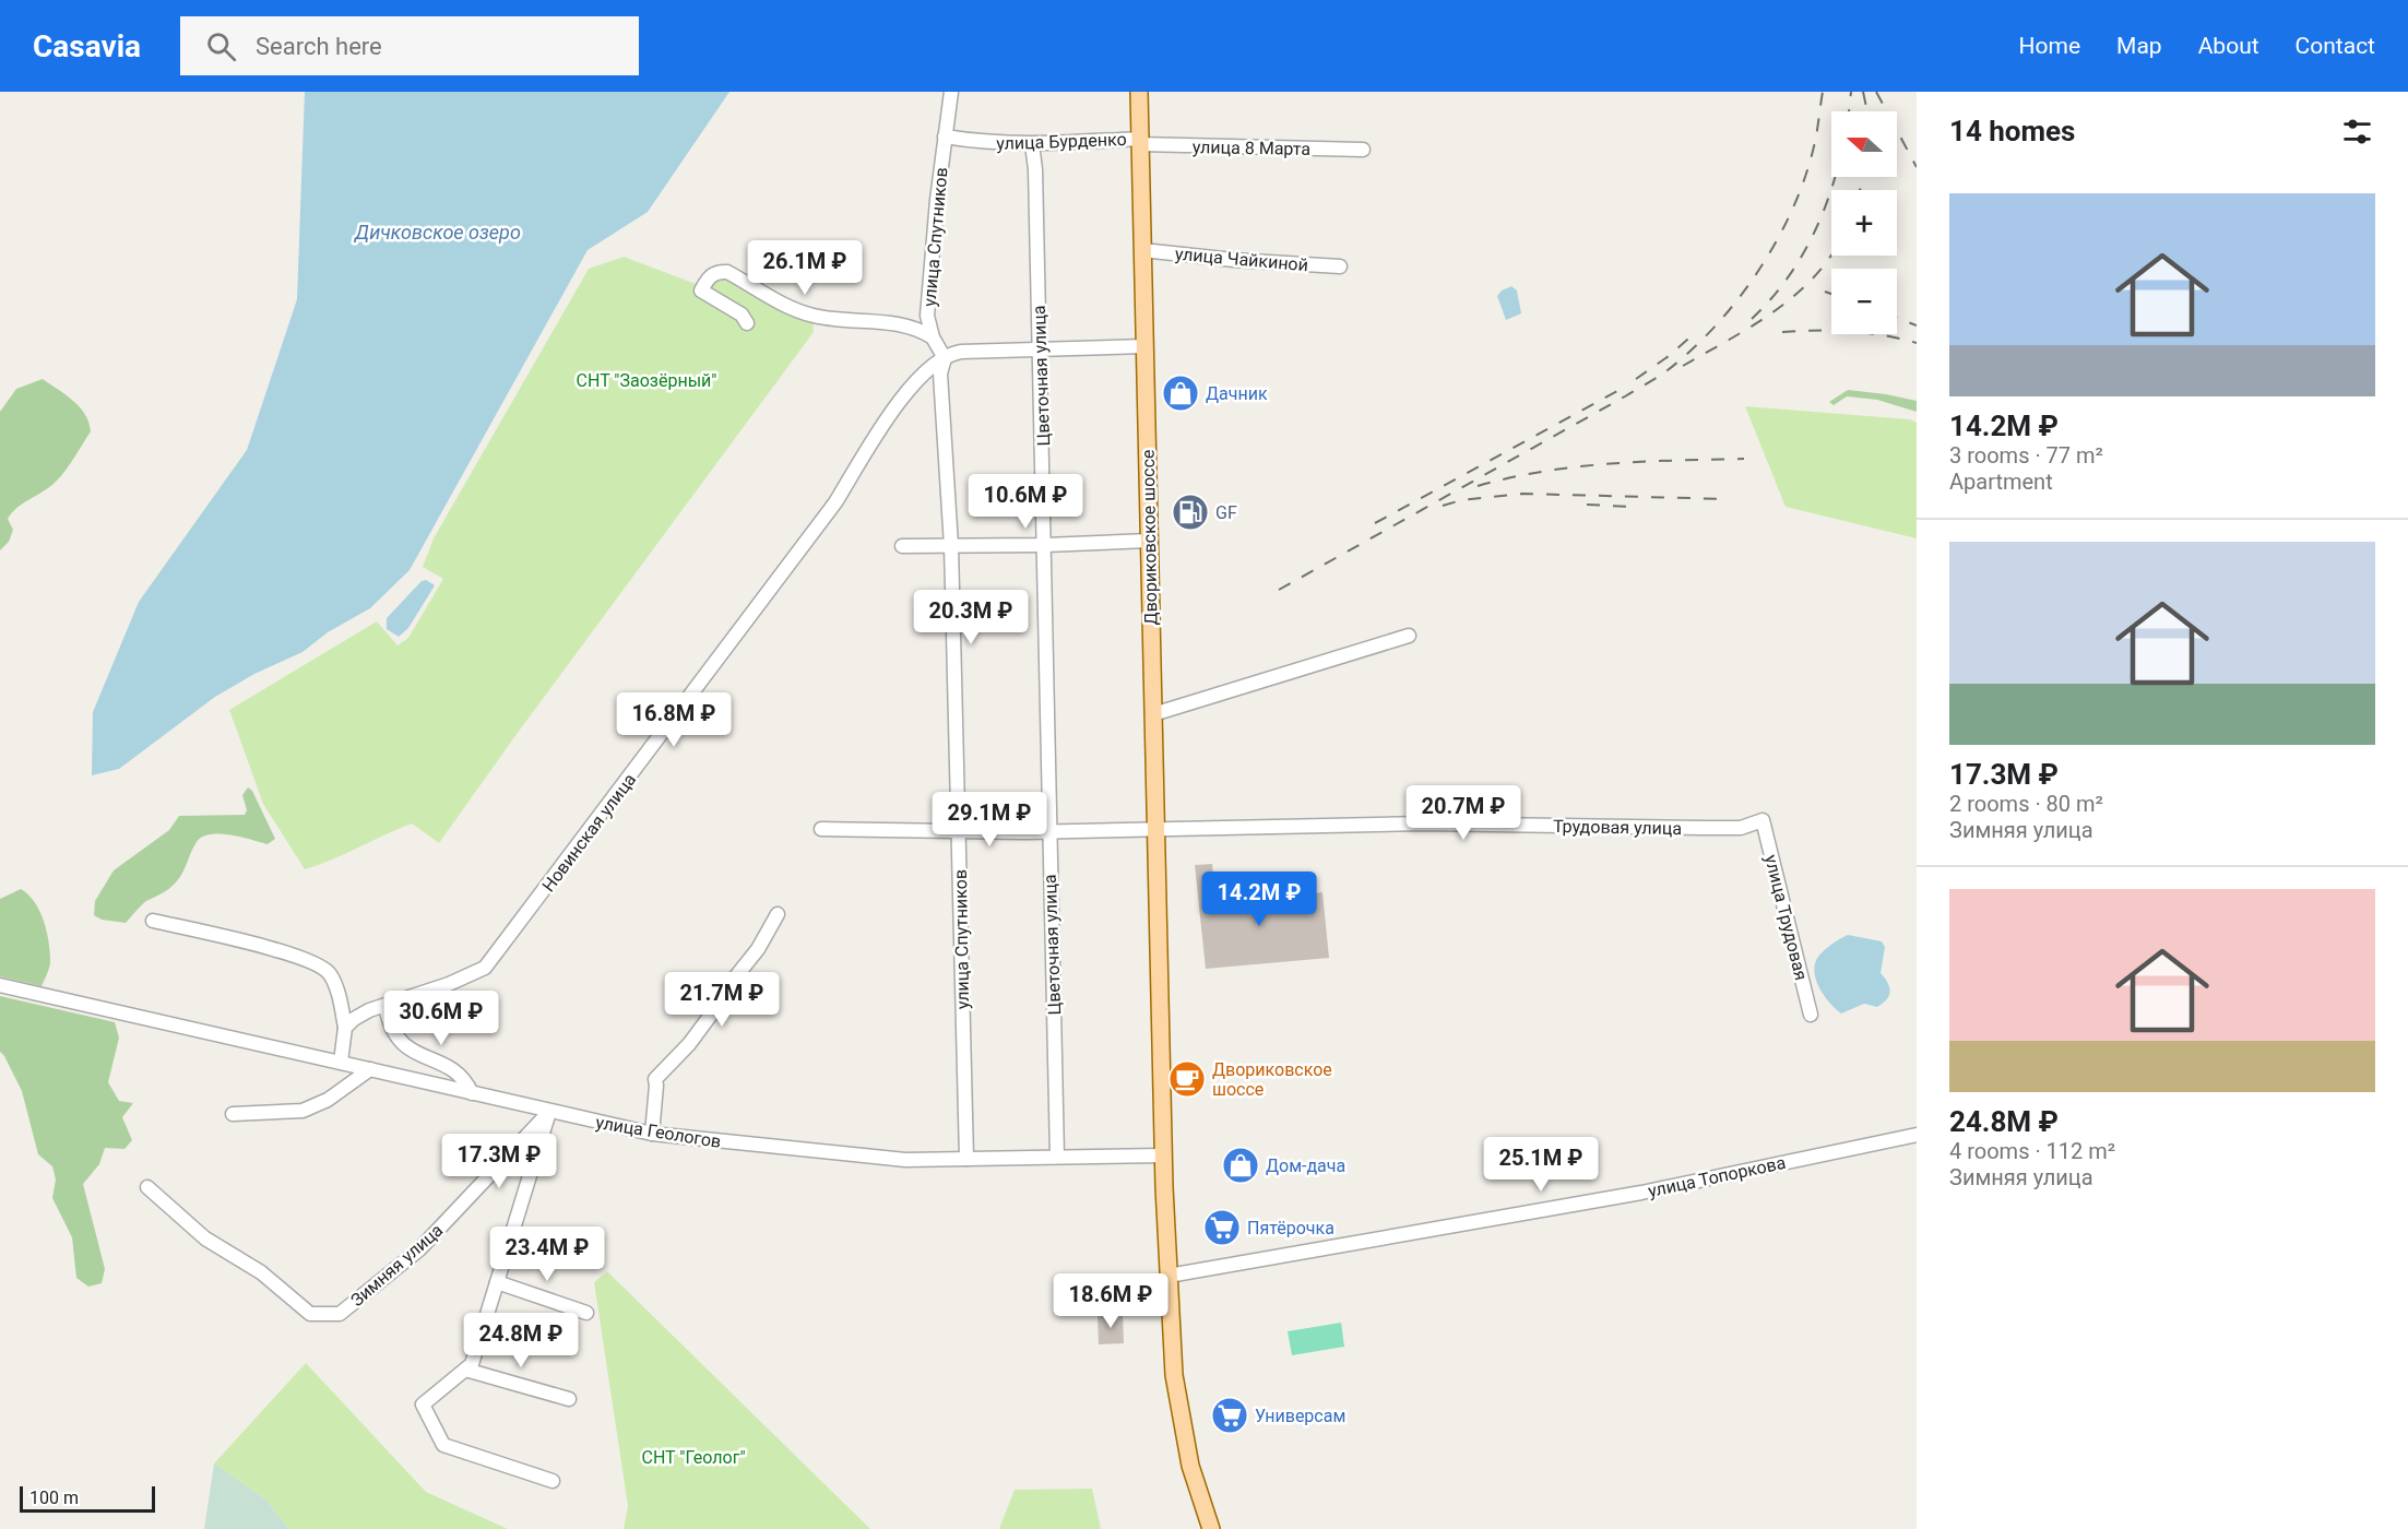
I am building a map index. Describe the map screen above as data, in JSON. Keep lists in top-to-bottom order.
{
  "streets": {
    "main road": ["Двориковское шоссе"],
    "street": [
      "улица Бурденко",
      "улица 8 Марта",
      "улица Спутников",
      "улица Чайкиной",
      "Цветочная улица",
      "Трудовая улица",
      "Новинская улица",
      "улица Трудовая",
      "улица Геологов",
      "улица Топоркова",
      "Зимняя улица"
    ]
  },
  "crossings": [
    ["улица Бурденко", "улица 8 Марта"],
    ["улица Бурденко", "улица Спутников"],
    ["улица Бурденко", "Цветочная улица"],
    ["улица Бурденко", "Двориковское шоссе"],
    ["улица 8 Марта", "Двориковское шоссе"],
    ["улица Спутников", "Трудовая улица"],
    ["улица Спутников", "Новинская улица"],
    ["улица Спутников", "улица Геологов"],
    ["улица Чайкиной", "Двориковское шоссе"],
    ["Цветочная улица", "Трудовая улица"],
    ["Цветочная улица", "улица Геологов"],
    ["Двориковское шоссе", "Трудовая улица"],
    ["Двориковское шоссе", "улица Геологов"],
    ["Двориковское шоссе", "улица Топоркова"],
    ["Трудовая улица", "улица Трудовая"],
    ["улица Геологов", "Зимняя улица"]
  ],
  "water": ["Дичковское озеро"],
  "parks": ["СНТ \"Заозёрный\"", "СНТ \"Геолог\""],
  "places": {
    "shop": ["Дачник", "Дом-дача"],
    "fuel station": ["GF"],
    "cafe": ["Двориковское шоссе"],
    "supermarket": ["Пятёрочка", "Универсам"]
  },
  "scale_bar": "100 m",
  "north": "left",
  "page": {
    "header": "Casavia",
    "search": "Search here",
    "nav": [
      "Home",
      "Map",
      "About",
      "Contact"
    ],
    "heading": "14 homes",
    "map_buttons": ["+", "−"],
    "list": [
      {
        "name": "14.2M ₽",
        "note": "3 rooms · 77 m² · Apartment"
      },
      {
        "name": "17.3M ₽",
        "note": "2 rooms · 80 m² · Зимняя улица"
      },
      {
        "name": "24.8M ₽",
        "note": "4 rooms · 112 m² · Зимняя улица"
      }
    ],
    "price": [
      "26.1M ₽",
      "10.6M ₽",
      "20.3M ₽",
      "16.8M ₽",
      "20.7M ₽",
      "29.1M ₽",
      "14.2M ₽",
      "21.7M ₽",
      "30.6M ₽",
      "17.3M ₽",
      "25.1M ₽",
      "23.4M ₽",
      "18.6M ₽",
      "24.8M ₽"
    ],
    "scale": "100 m"
  }
}
